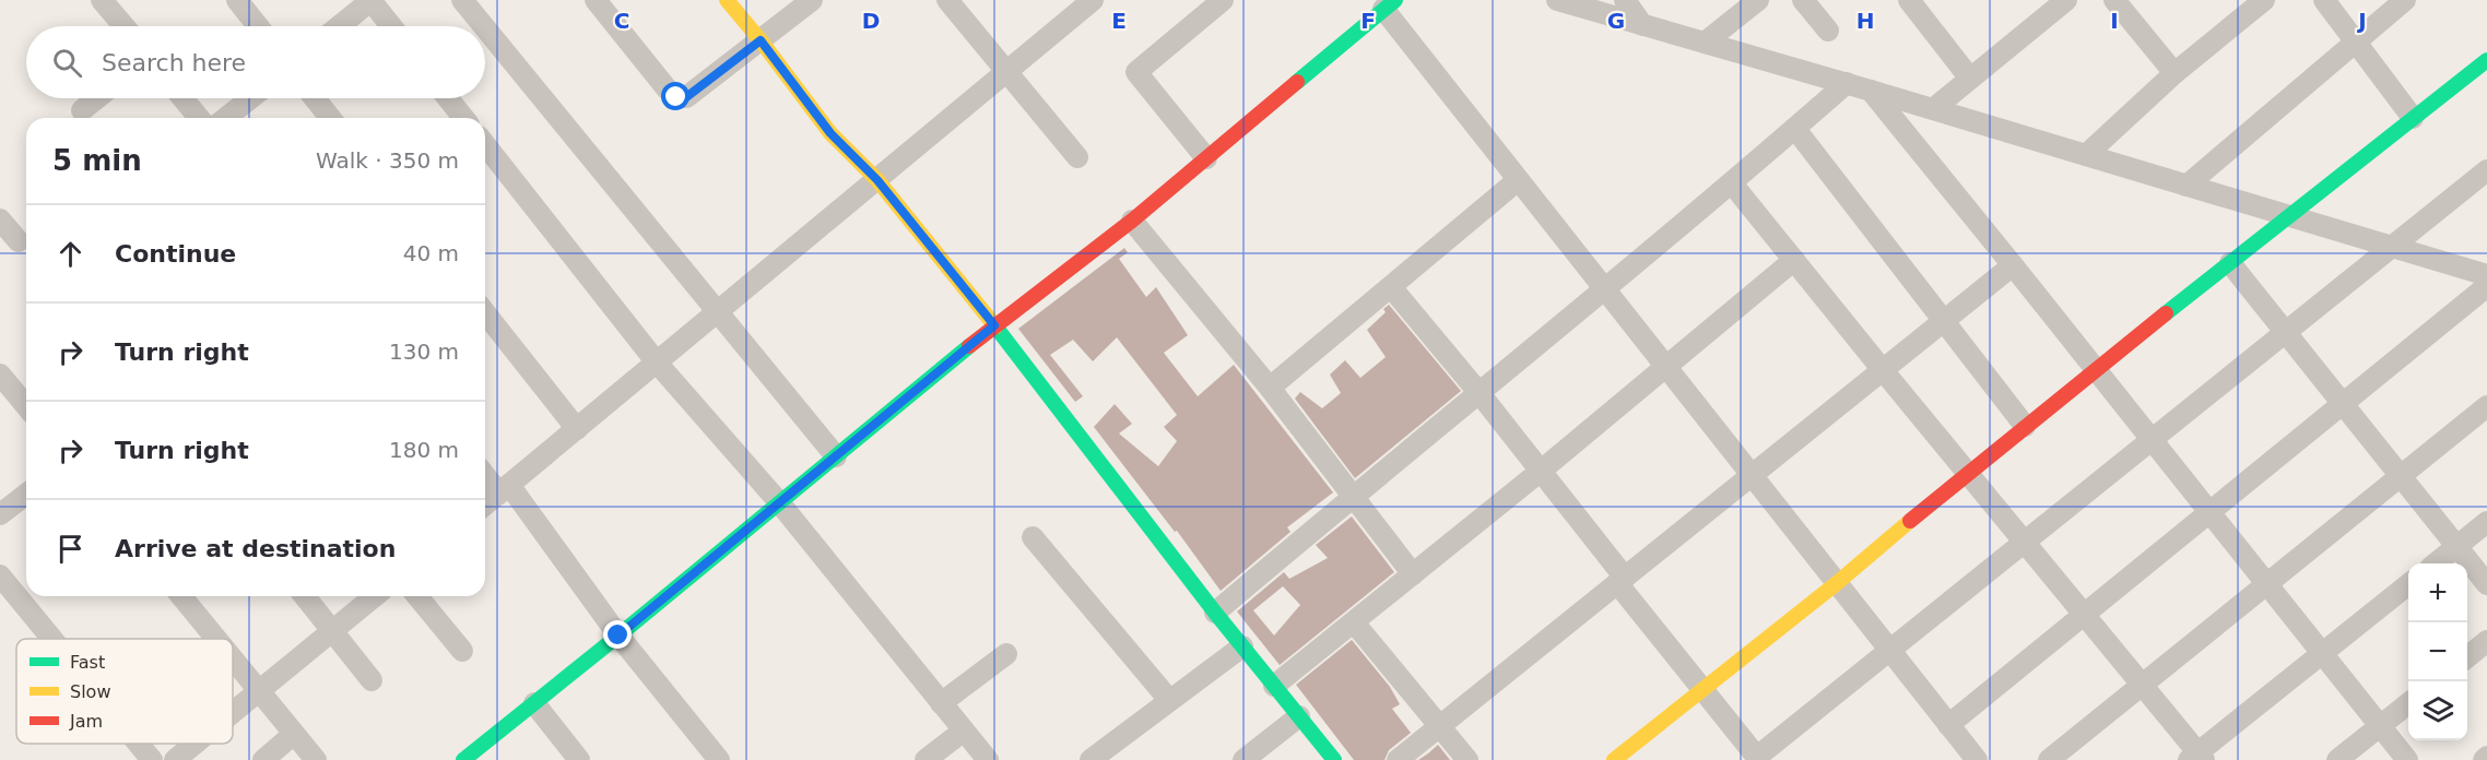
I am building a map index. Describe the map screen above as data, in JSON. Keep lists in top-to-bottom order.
{
  "legend": ["Fast", "Slow", "Jam"],
  "page": {
    "search": "Search here",
    "heading": ["5 min", "Walk · 350 m"],
    "list": [
      ["Continue", "40 m"],
      ["Turn right", "130 m"],
      ["Turn right", "180 m"],
      "Arrive at destination"
    ],
    "map_buttons": ["+", "−"]
  },
  "grid": {
    "columns": [
      "C",
      "D",
      "E",
      "F",
      "G",
      "H",
      "I",
      "J"
    ]
  }
}
